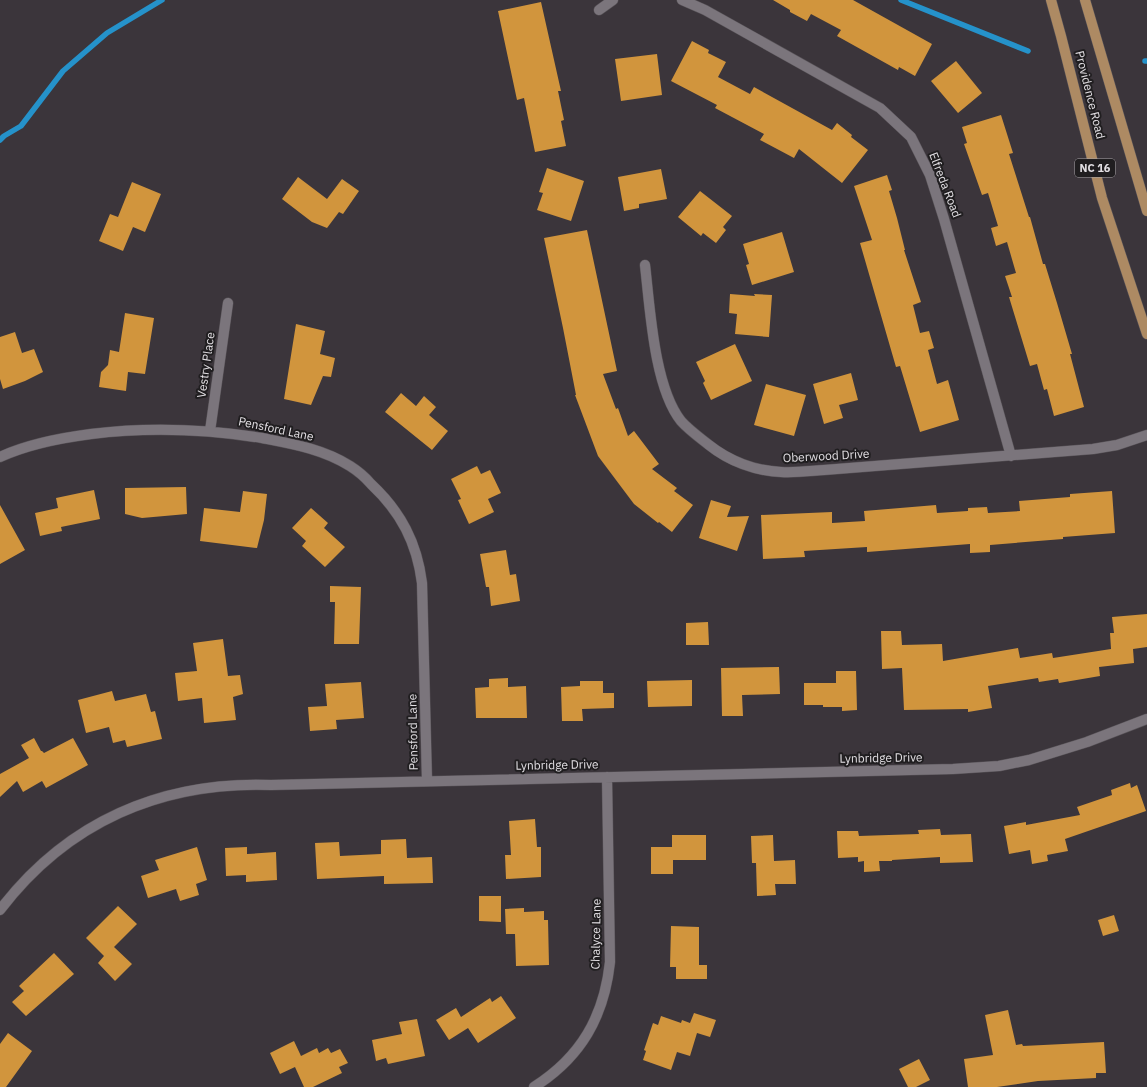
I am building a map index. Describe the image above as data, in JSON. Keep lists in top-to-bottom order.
{
  "streets": {
    "main road": ["Providence Road", "NC 16"],
    "street": [
      "Elfreda Road",
      "Vestry Place",
      "Pensford Lane",
      "Oberwood Drive",
      "Lynbridge Drive",
      "Chalyce Lane"
    ]
  },
  "crossings": [
    ["Elfreda Road", "Oberwood Drive"],
    ["Vestry Place", "Pensford Lane"],
    ["Pensford Lane", "Lynbridge Drive"],
    ["Lynbridge Drive", "Chalyce Lane"]
  ]
}
